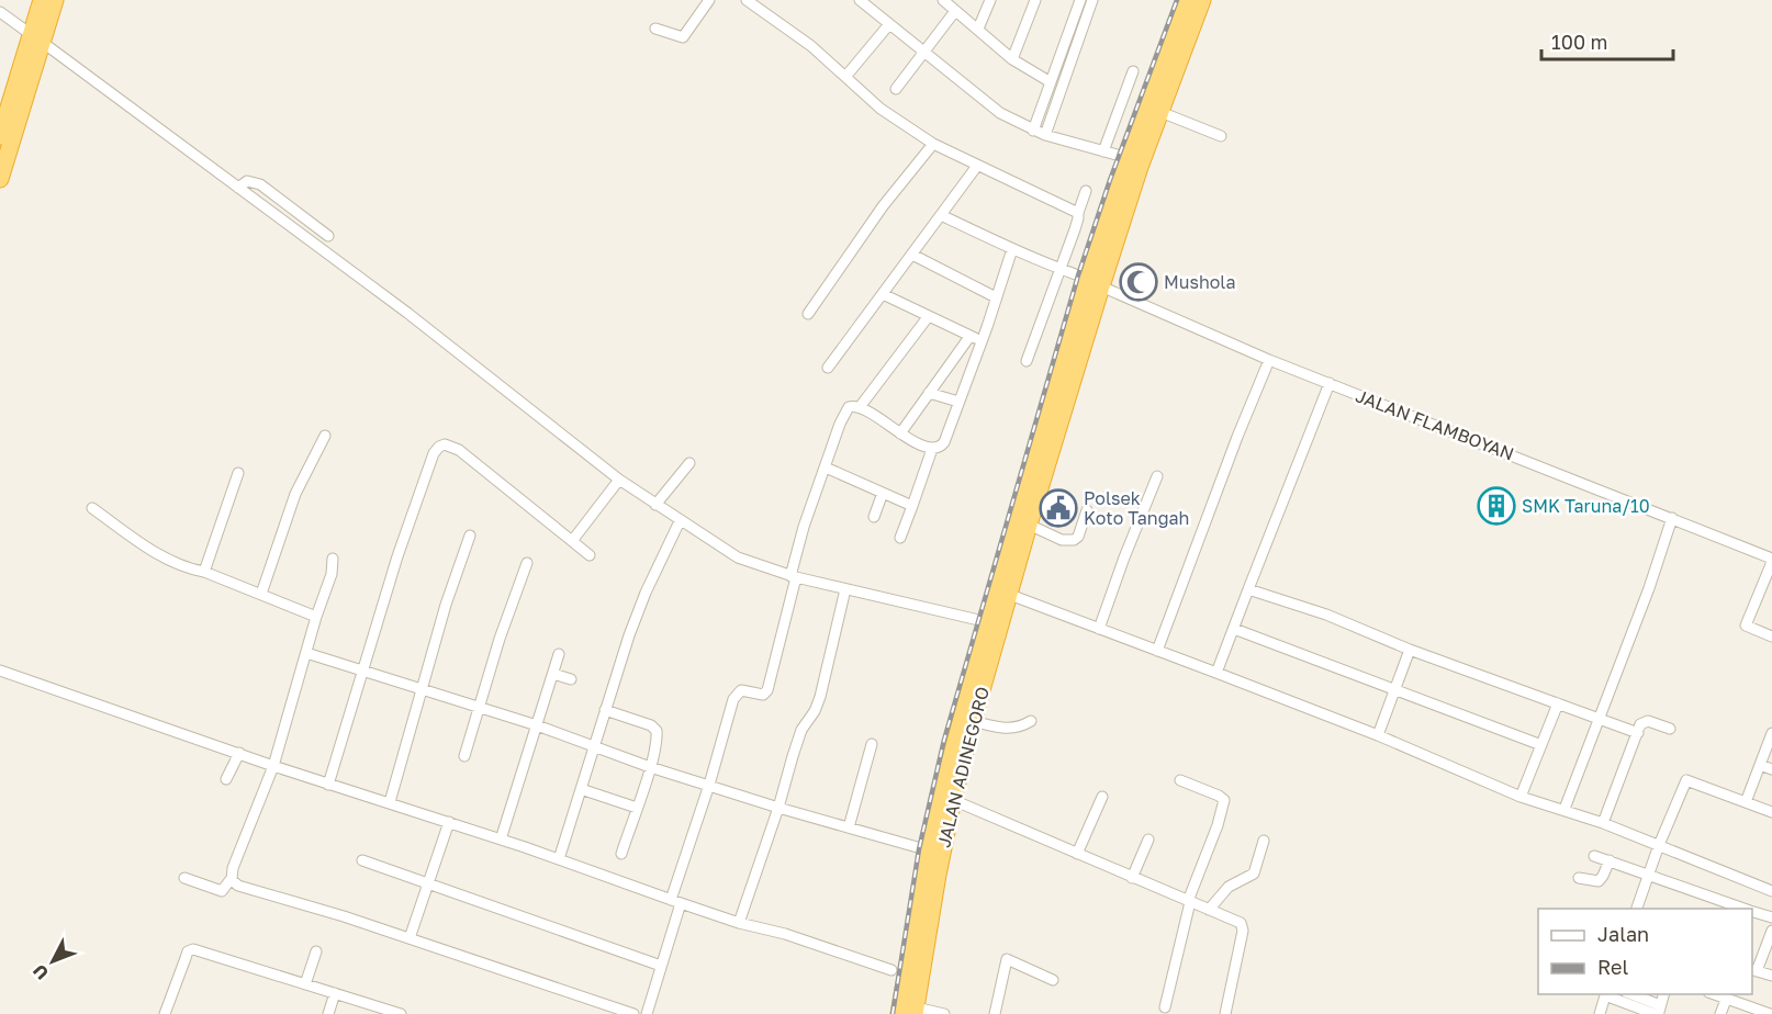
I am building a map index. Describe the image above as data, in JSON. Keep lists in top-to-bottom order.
{
  "streets": {
    "highway": ["JALAN ADINEGORO"],
    "street": ["JALAN FLAMBOYAN"]
  },
  "crossings": [
    ["JALAN FLAMBOYAN", "JALAN ADINEGORO"]
  ],
  "places": {
    "mosque": ["Mushola"],
    "building": ["SMK Taruna/10"],
    "public building": ["Polsek Koto Tangah"]
  },
  "legend": ["Jalan", "Rel"],
  "scale_bar": "100 m",
  "north": "bottom left"
}
